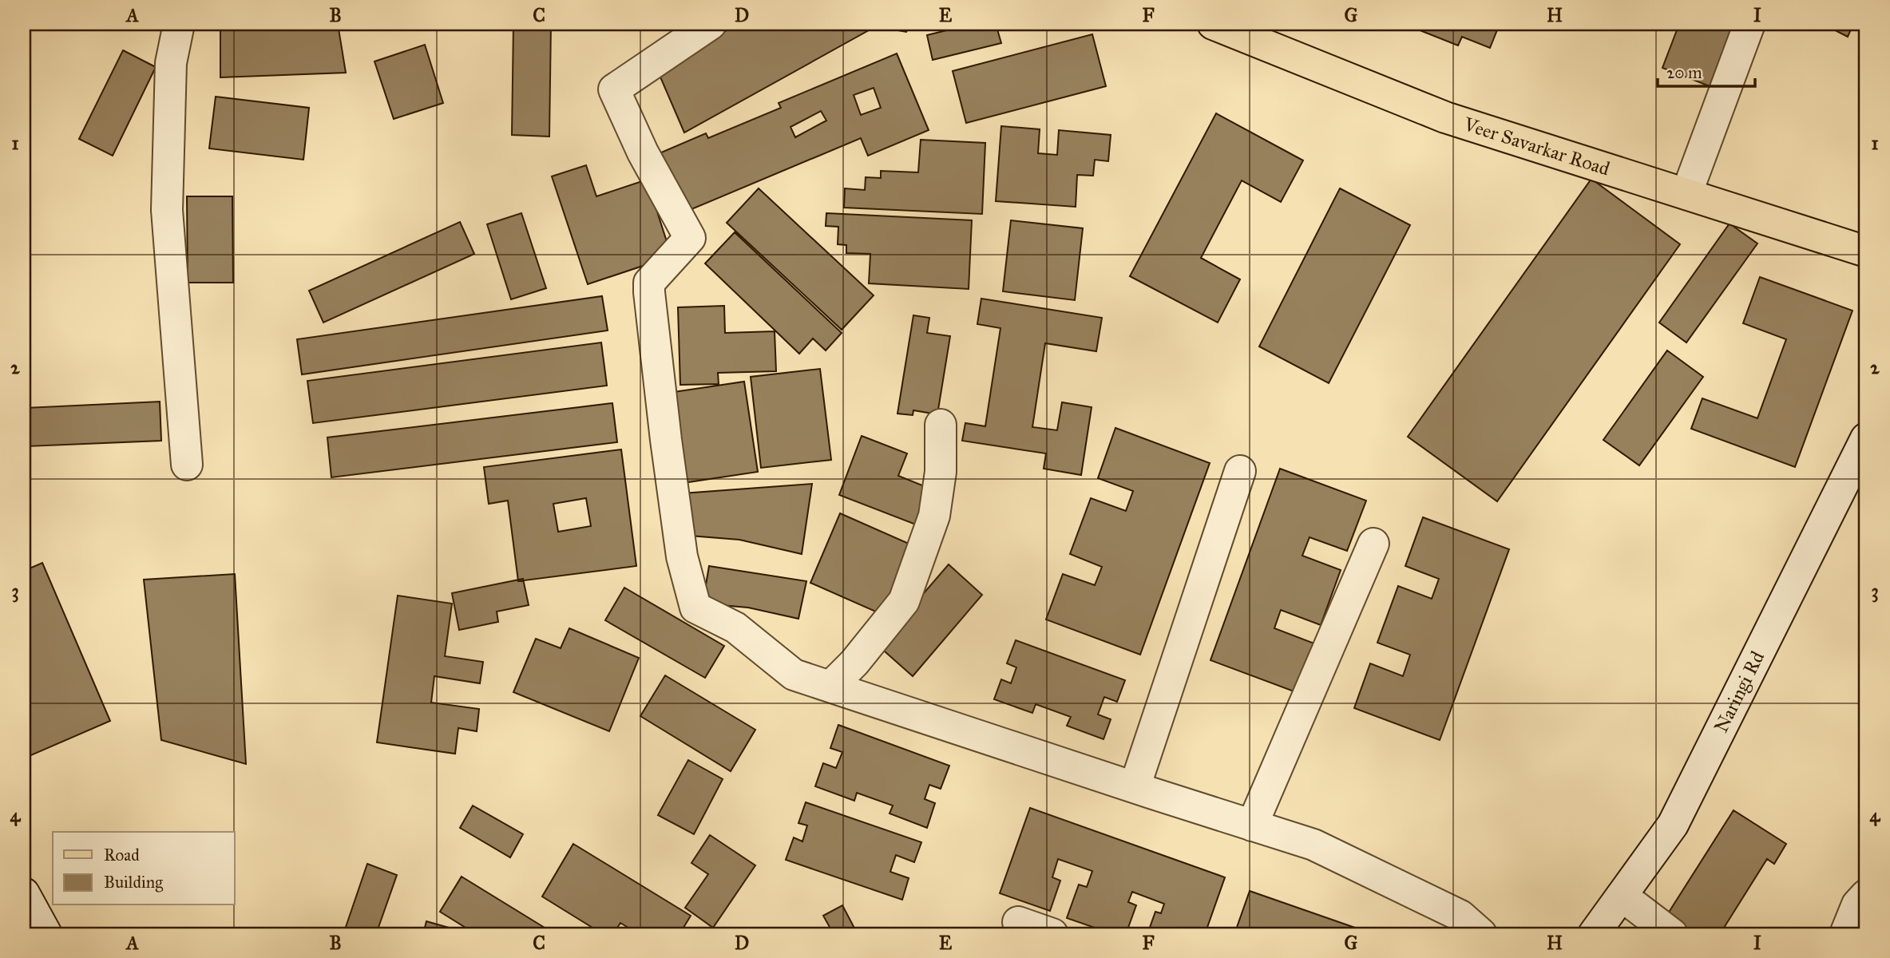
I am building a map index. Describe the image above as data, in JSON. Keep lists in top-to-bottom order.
{
  "streets": {
    "main road": ["Veer Savarkar Road"],
    "street": ["Naringi Rd"]
  },
  "legend": ["Road", "Building"],
  "scale_bar": "20 m",
  "grid": {
    "columns": [
      "A",
      "B",
      "C",
      "D",
      "E",
      "F",
      "G",
      "H",
      "I"
    ],
    "rows": [
      "1",
      "2",
      "3",
      "4"
    ]
  }
}
